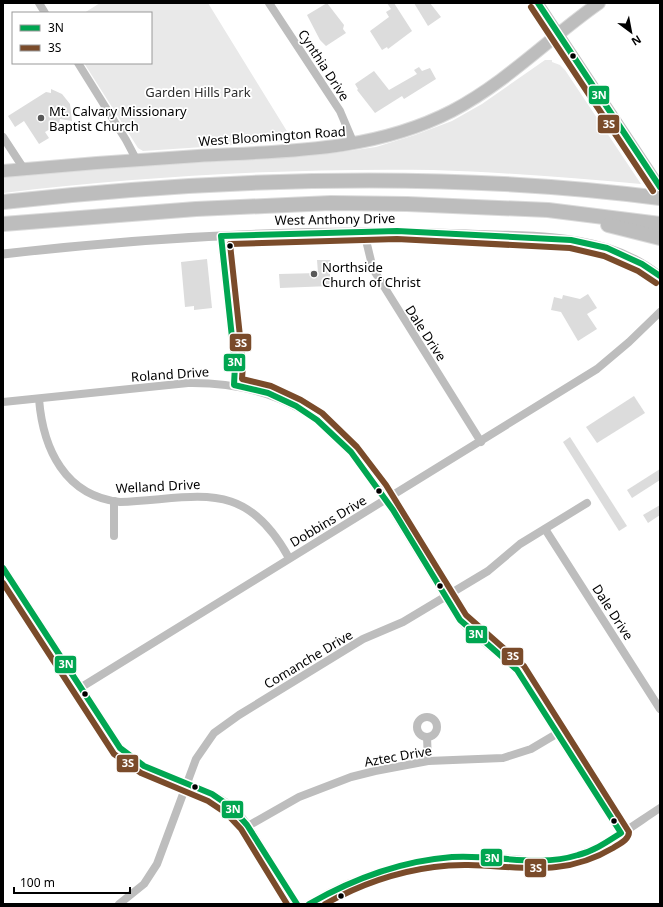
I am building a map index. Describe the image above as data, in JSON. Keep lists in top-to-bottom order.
{
  "streets": {
    "main road": ["West Bloomington Road"],
    "street": [
      "Cynthia Drive",
      "West Anthony Drive",
      "Dale Drive",
      "Roland Drive",
      "Welland Drive",
      "Dobbins Drive",
      "Comanche Drive",
      "Aztec Drive"
    ]
  },
  "crossings": [
    ["Cynthia Drive", "West Bloomington Road"],
    ["West Anthony Drive", "Dale Drive"],
    ["Dale Drive", "Dobbins Drive"],
    ["Dale Drive", "Comanche Drive"],
    ["Roland Drive", "Welland Drive"],
    ["Roland Drive", "Dobbins Drive"],
    ["Roland Drive", "Comanche Drive"],
    ["Roland Drive", "Aztec Drive"],
    ["Welland Drive", "Dobbins Drive"]
  ],
  "parks": ["Garden Hills Park"],
  "places": ["Mt. Calvary Missionary Baptist Church", "Northside Church of Christ"],
  "lines": ["transit line 3N", "transit line 3S"],
  "legend": ["3N", "3S"],
  "scale_bar": "100 m",
  "north": "bottom right"
}
